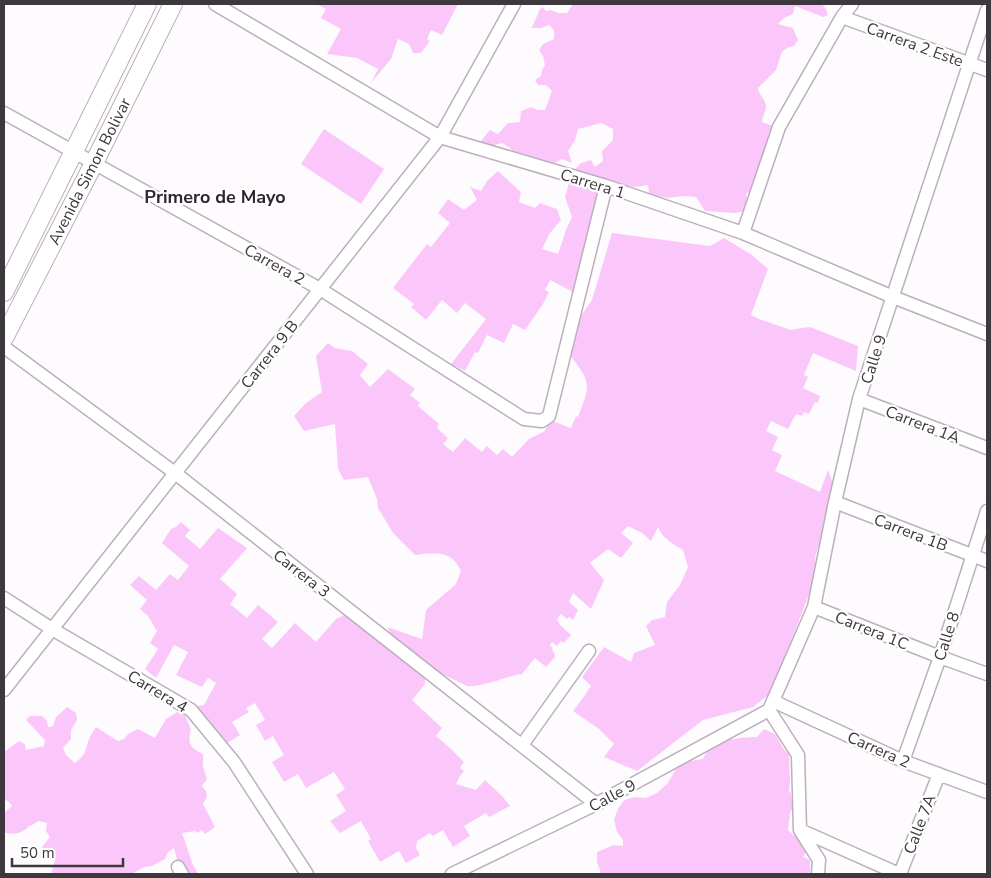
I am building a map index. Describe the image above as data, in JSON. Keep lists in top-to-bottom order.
{
  "streets": {
    "main road": ["Avenida Simon Bolivar"],
    "street": [
      "Carrera 2 Este",
      "Carrera 1",
      "Carrera 2",
      "Carrera 9 B",
      "Calle 9",
      "Carrera 1A",
      "Carrera 1B",
      "Carrera 3",
      "Carrera 1C",
      "Calle 8",
      "Carrera 4",
      "Calle 7A"
    ]
  },
  "crossings": [
    ["Carrera 2 Este", "Calle 9"],
    ["Avenida Simon Bolivar", "Carrera 2"],
    ["Carrera 1", "Carrera 2"],
    ["Carrera 1", "Carrera 9 B"],
    ["Carrera 1", "Calle 9"],
    ["Carrera 2", "Carrera 9 B"],
    ["Carrera 2", "Calle 9"],
    ["Carrera 2", "Calle 8"],
    ["Carrera 2", "Calle 7A"],
    ["Carrera 9 B", "Carrera 3"],
    ["Carrera 9 B", "Carrera 4"],
    ["Calle 9", "Carrera 1A"],
    ["Calle 9", "Carrera 1B"],
    ["Calle 9", "Carrera 3"],
    ["Calle 9", "Carrera 1C"],
    ["Carrera 1B", "Calle 8"],
    ["Carrera 1C", "Calle 8"]
  ],
  "districts": ["Primero de Mayo"],
  "scale_bar": "50 m"
}
